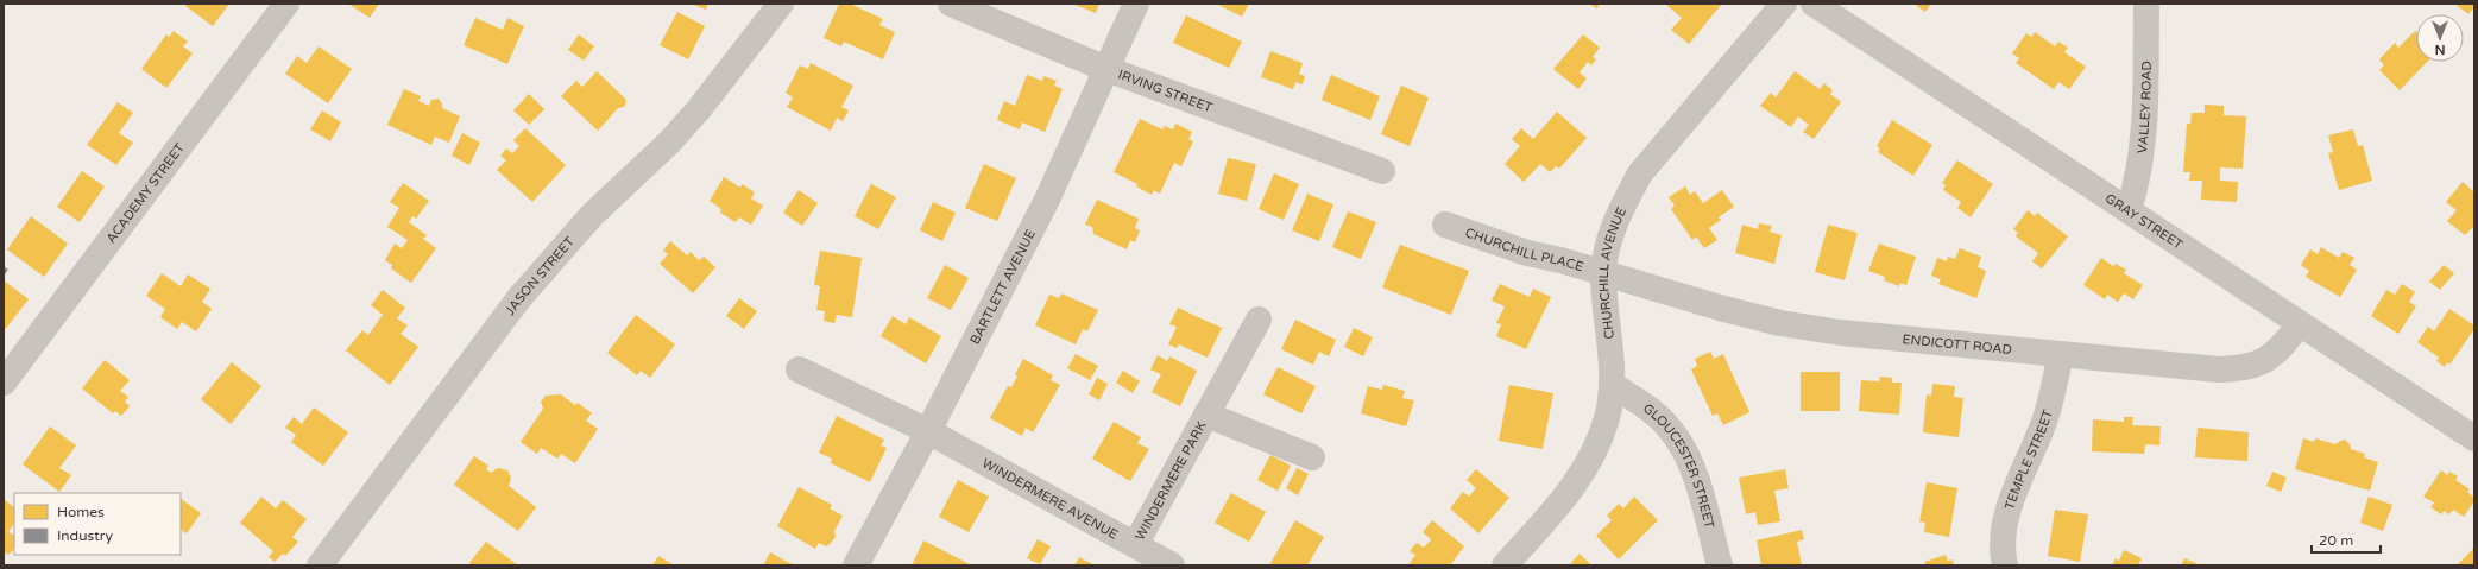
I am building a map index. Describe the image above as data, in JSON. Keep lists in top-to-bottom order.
{
  "streets": {
    "street": [
      "IRVING STREET",
      "VALLEY ROAD",
      "ACADEMY STREET",
      "GRAY STREET",
      "CHURCHILL PLACE",
      "CHURCHILL AVENUE",
      "JASON STREET",
      "BARTLETT AVENUE",
      "ENDICOTT ROAD",
      "TEMPLE STREET",
      "GLOUCESTER STREET",
      "WINDERMERE PARK",
      "WINDERMERE AVENUE"
    ]
  },
  "crossings": [
    ["IRVING STREET", "BARTLETT AVENUE"],
    ["VALLEY ROAD", "GRAY STREET"],
    ["GRAY STREET", "ENDICOTT ROAD"],
    ["CHURCHILL PLACE", "CHURCHILL AVENUE"],
    ["CHURCHILL PLACE", "ENDICOTT ROAD"],
    ["CHURCHILL AVENUE", "ENDICOTT ROAD"],
    ["CHURCHILL AVENUE", "GLOUCESTER STREET"],
    ["BARTLETT AVENUE", "WINDERMERE AVENUE"],
    ["ENDICOTT ROAD", "TEMPLE STREET"],
    ["WINDERMERE PARK", "WINDERMERE AVENUE"]
  ],
  "legend": ["Homes", "Industry"],
  "scale_bar": "20 m",
  "north": "bottom"
}
